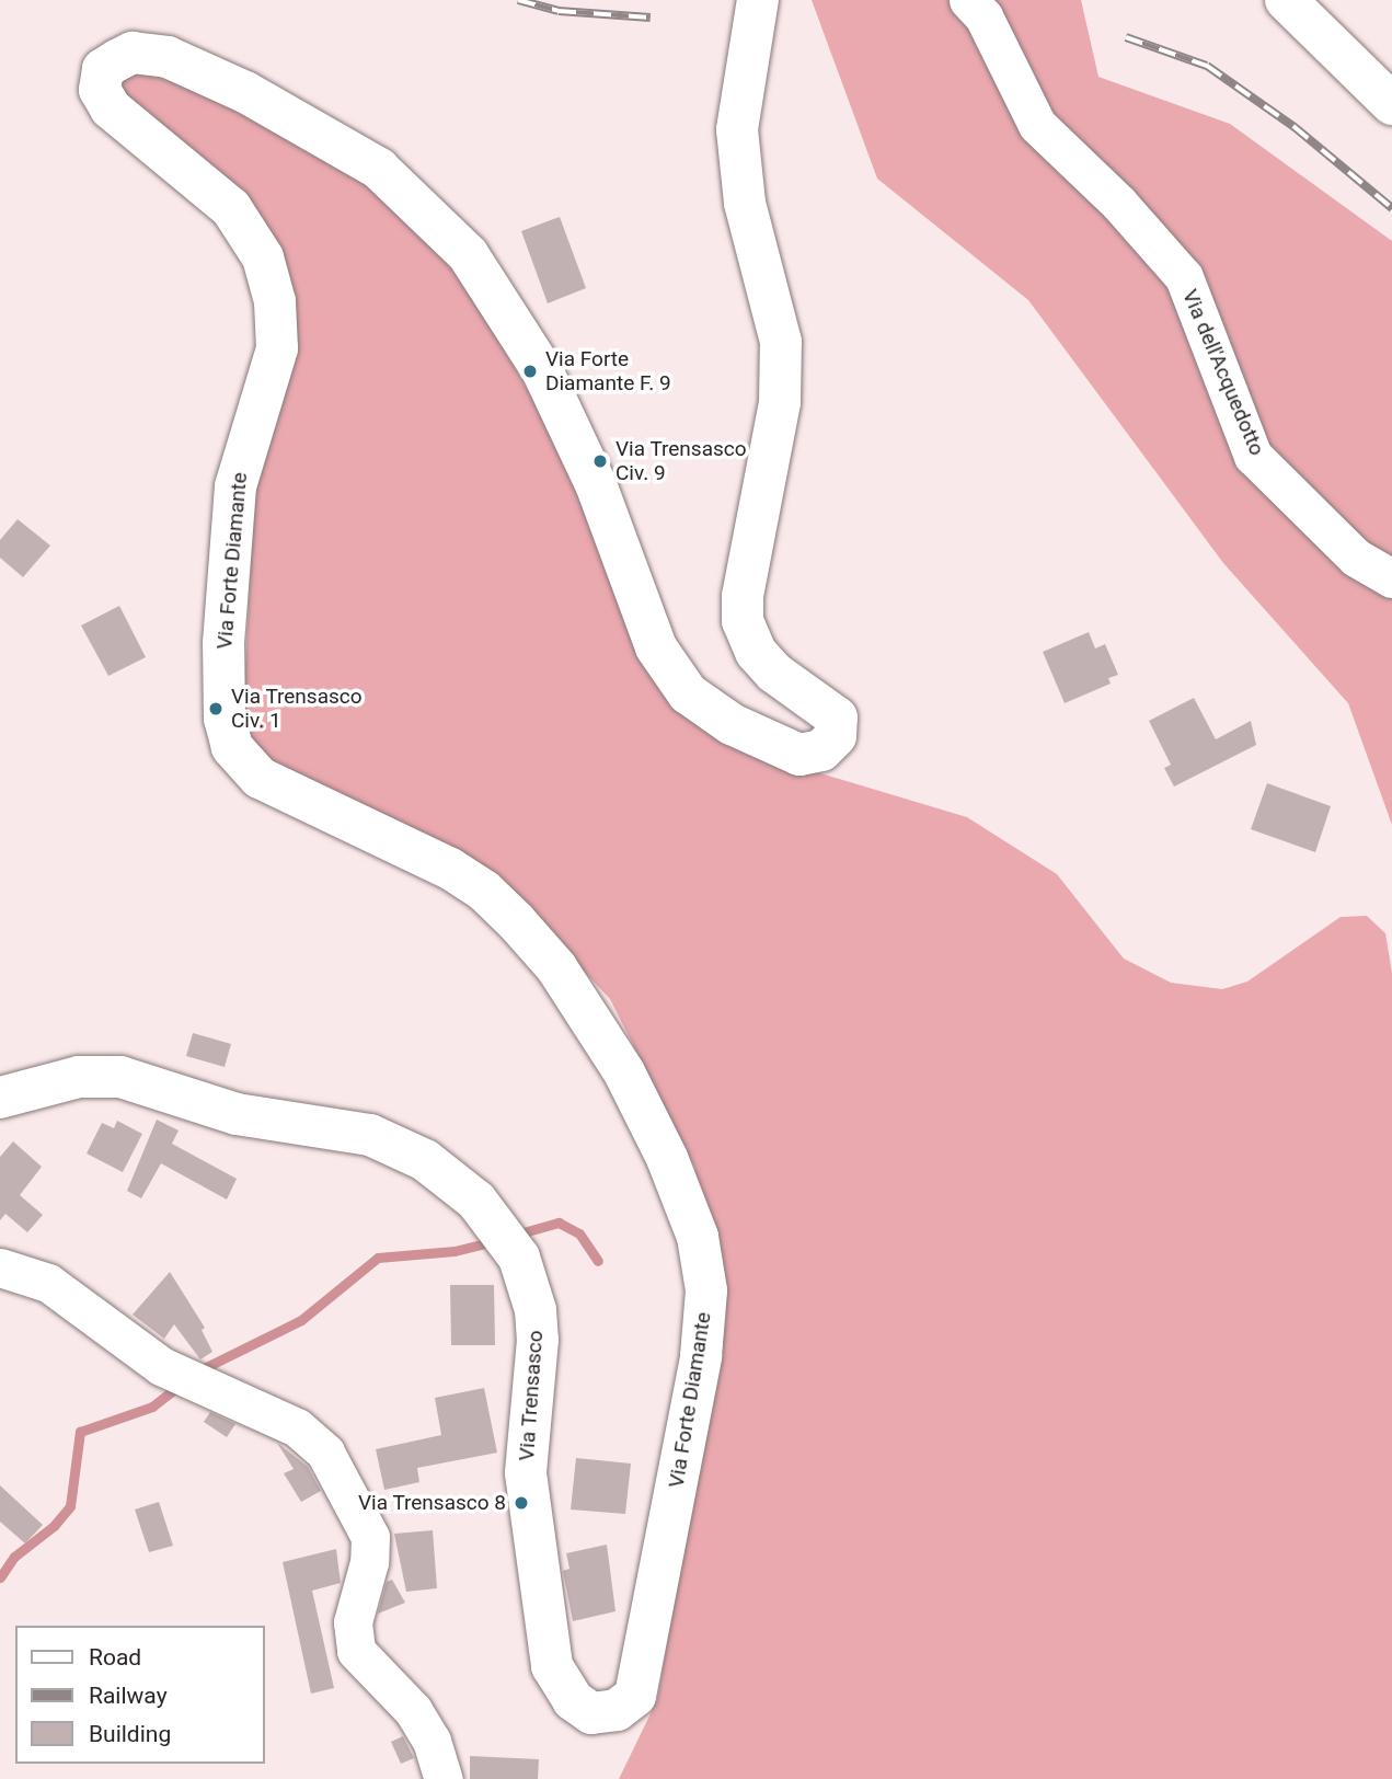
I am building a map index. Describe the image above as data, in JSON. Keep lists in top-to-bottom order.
{
  "streets": {
    "main road": ["Via Forte Diamante", "Via Trensasco"],
    "street": ["Via dell'Acquedotto"]
  },
  "crossings": [
    ["Via Forte Diamante", "Via Trensasco"]
  ],
  "places": [
    "Via Forte Diamante F. 9",
    "Via Trensasco Civ. 9",
    "Via Trensasco Civ. 1",
    "Via Trensasco 8"
  ],
  "legend": ["Road", "Railway", "Building"]
}
